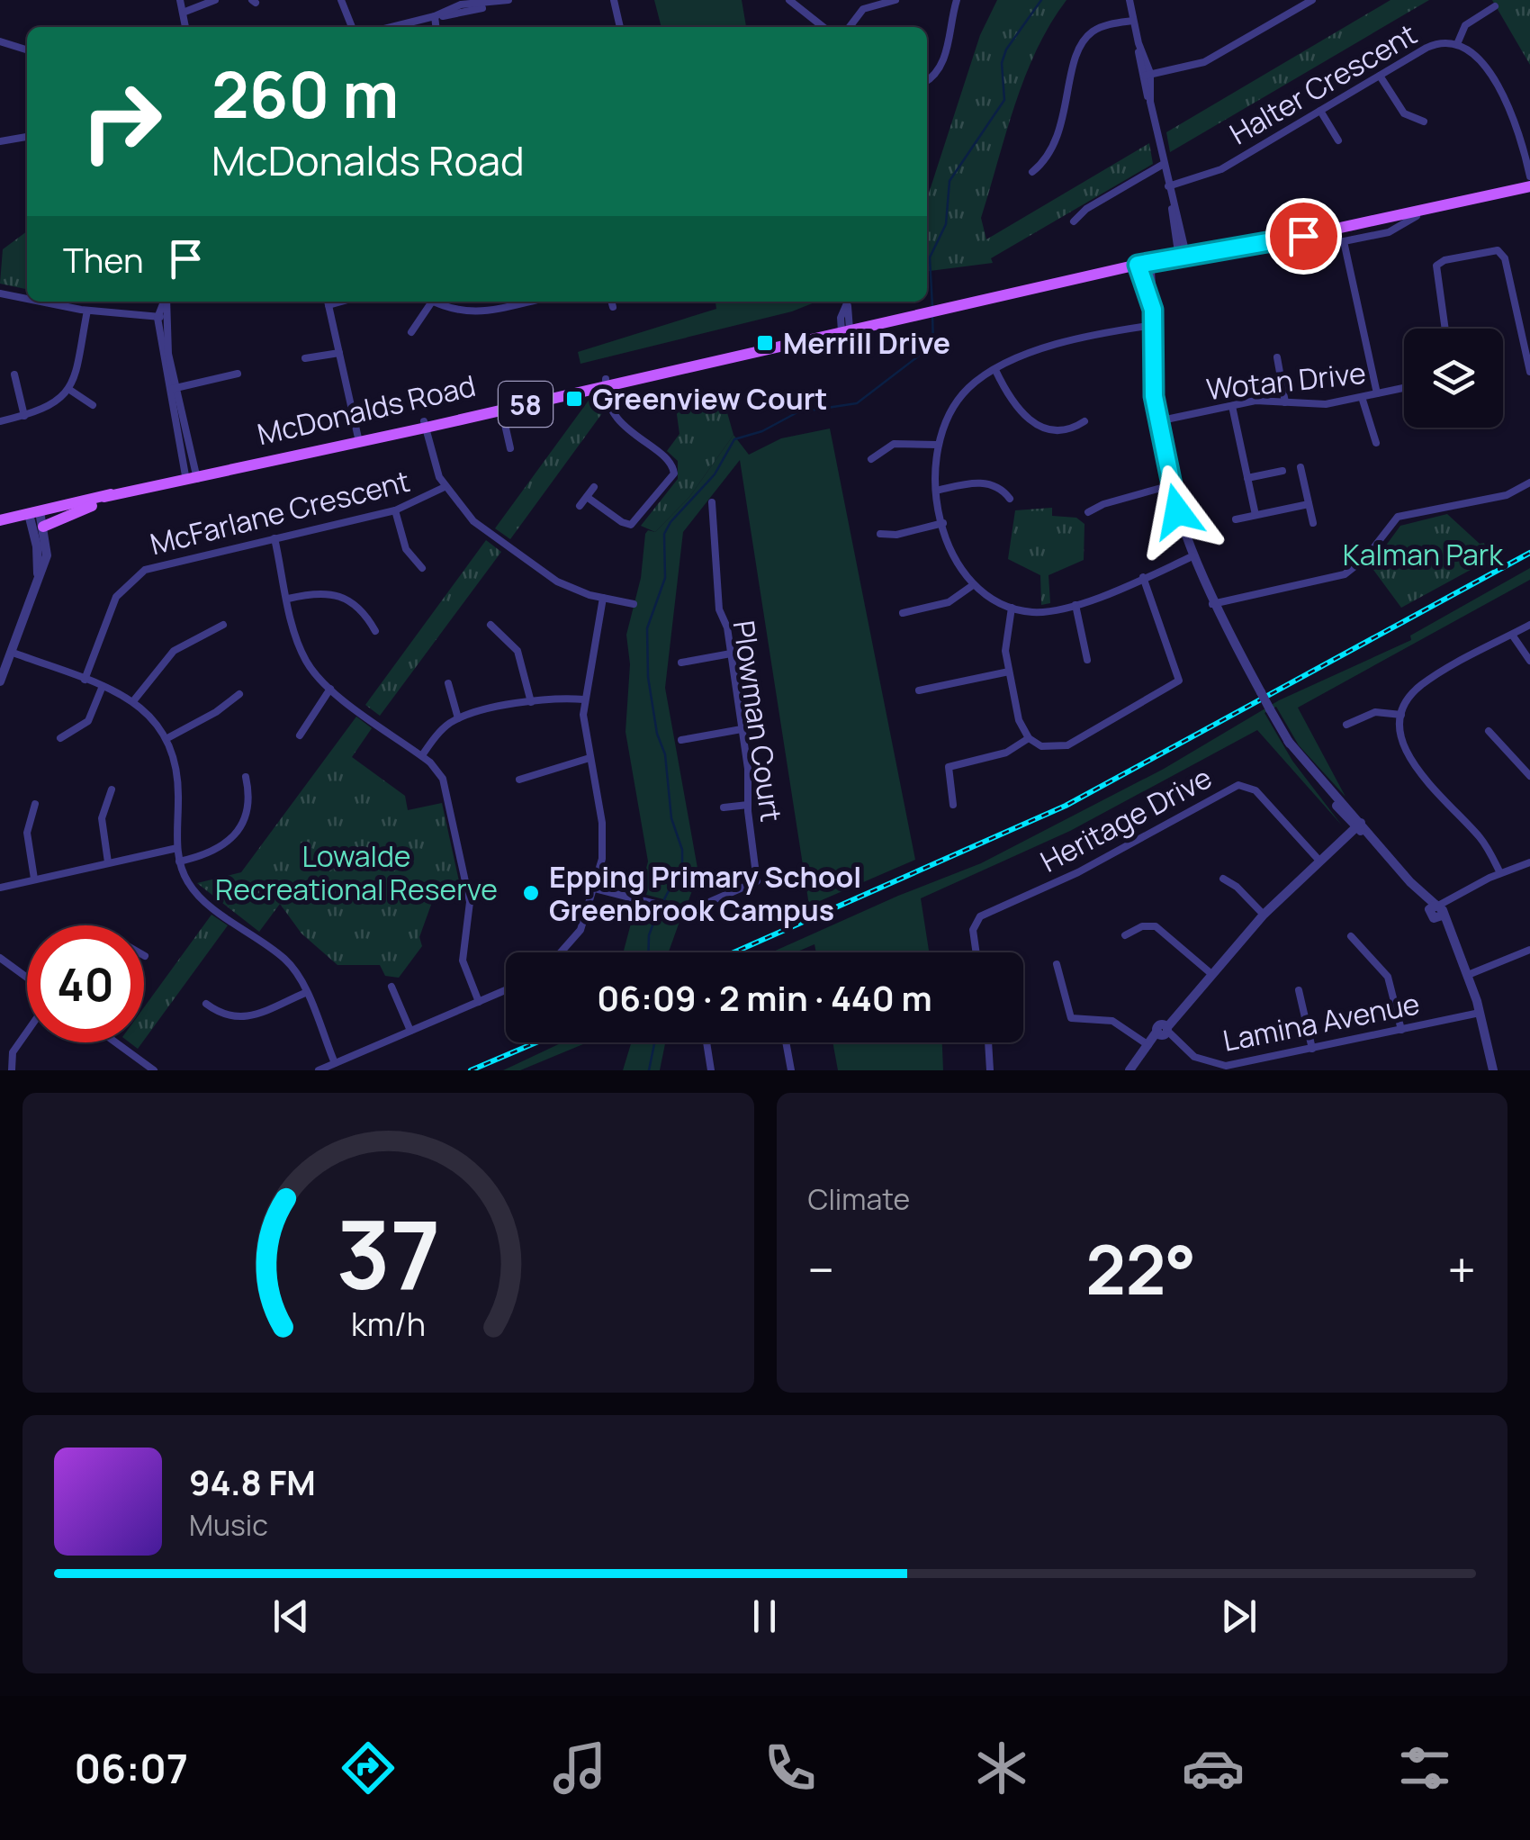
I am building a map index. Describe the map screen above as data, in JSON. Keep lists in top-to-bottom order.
{
  "streets": {
    "main road": ["58", "McDonalds Road"],
    "street": [
      "Halter Crescent",
      "Wotan Drive",
      "McFarlane Crescent",
      "Plowman Court",
      "Heritage Drive",
      "Lamina Avenue"
    ]
  },
  "parks": ["Kalman Park", "Lowalde Recreational Reserve"],
  "places": {
    "transit": ["Merrill Drive", "Greenview Court"],
    "other": ["Epping Primary School Greenbrook Campus"]
  },
  "page": {
    "turn": ["260 m", "McDonalds Road"],
    "then": "Then",
    "limit": "40",
    "trip": "06:09 · 2 min · 440 m",
    "tile": "Climate",
    "heat": ["−", "22°", "+"],
    "song": ["94.8 FM", "Music"],
    "tabs": "06:07",
    "gauge": ["37", "km/h"]
  }
}
